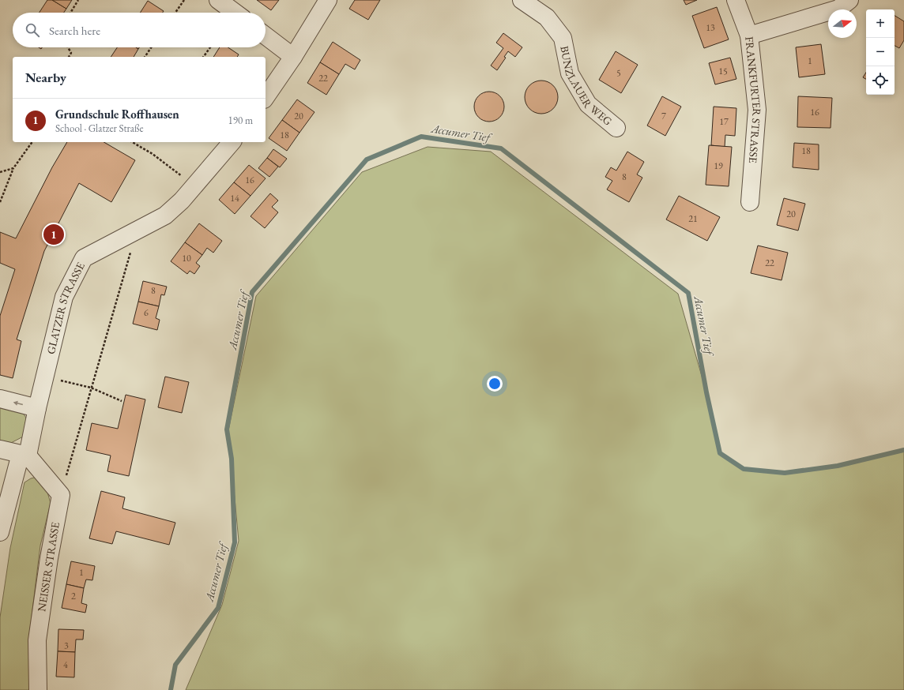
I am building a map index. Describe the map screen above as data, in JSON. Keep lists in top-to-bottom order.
{
  "streets": {
    "street": [
      "BUNZLAUER WEG",
      "FRANKFURTER STRASSE",
      "GLATZER STRASSE",
      "NEISSER STRASSE"
    ]
  },
  "water": ["Accumer Tief"],
  "house_numbers": [
    "13",
    "1",
    "15",
    "5",
    "22",
    "16",
    "20",
    "7",
    "17",
    "18",
    "18",
    "19",
    "8",
    "16",
    "14",
    "20",
    "21",
    "10",
    "22",
    "8",
    "6",
    "1",
    "2",
    "3",
    "4"
  ],
  "north": "right",
  "page": {
    "map_buttons": ["+", "−"],
    "search": "Search here",
    "heading": "Nearby",
    "list": [
      {
        "mark": "1",
        "name": "Grundschule Roffhausen",
        "note": "School · Glatzer Straße",
        "value": "190 m"
      }
    ],
    "pins": "1"
  }
}
